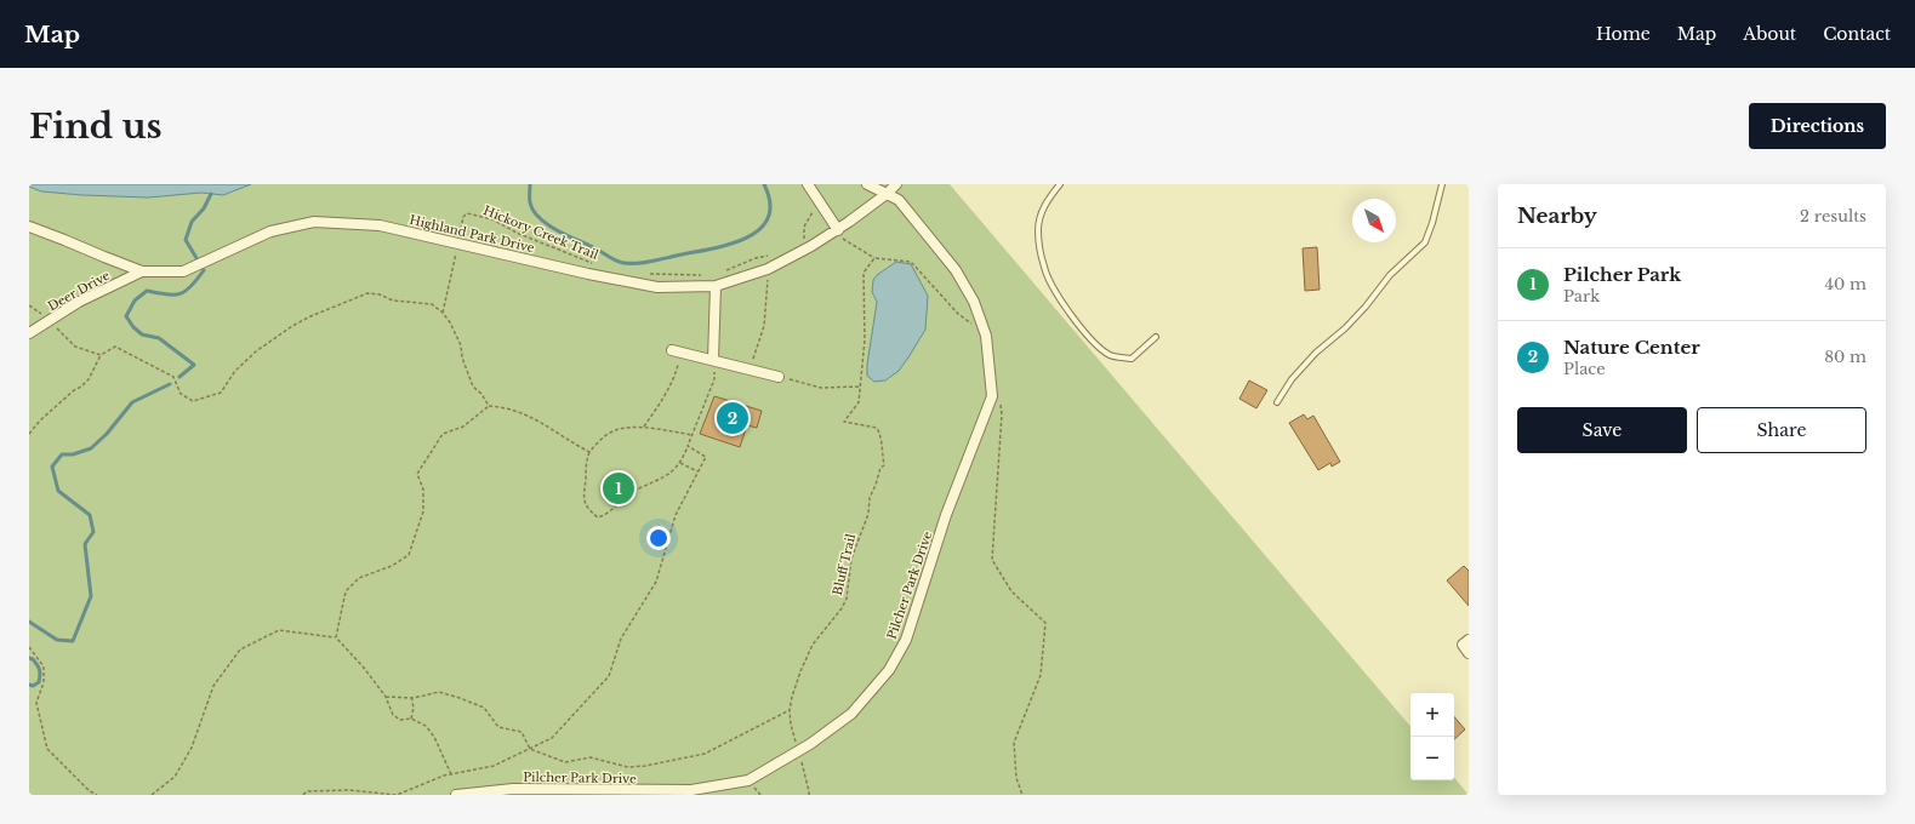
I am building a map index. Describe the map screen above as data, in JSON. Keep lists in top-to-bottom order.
{
  "streets": {
    "street": ["Highland Park Drive", "Deer Drive", "Pilcher Park Drive"],
    "path": ["Hickory Creek Trail", "Bluff Trail"]
  },
  "crossings": [
    ["Hickory Creek Trail", "Highland Park Drive"],
    ["Highland Park Drive", "Deer Drive"],
    ["Highland Park Drive", "Pilcher Park Drive"],
    ["Bluff Trail", "Pilcher Park Drive"]
  ],
  "north": "bottom right",
  "page": {
    "header": "Map",
    "nav": [
      "Home",
      "Map",
      "About",
      "Contact"
    ],
    "buttons": [
      "Directions",
      ["Save", "Share"]
    ],
    "title": "Find us",
    "heading": ["Nearby", "2 results"],
    "list": [
      {
        "mark": "1",
        "name": "Pilcher Park",
        "note": "Park",
        "value": "40 m"
      },
      {
        "mark": "2",
        "name": "Nature Center",
        "note": "Place",
        "value": "80 m"
      }
    ],
    "pins": ["2", "1"],
    "map_buttons": ["+", "−"]
  }
}
